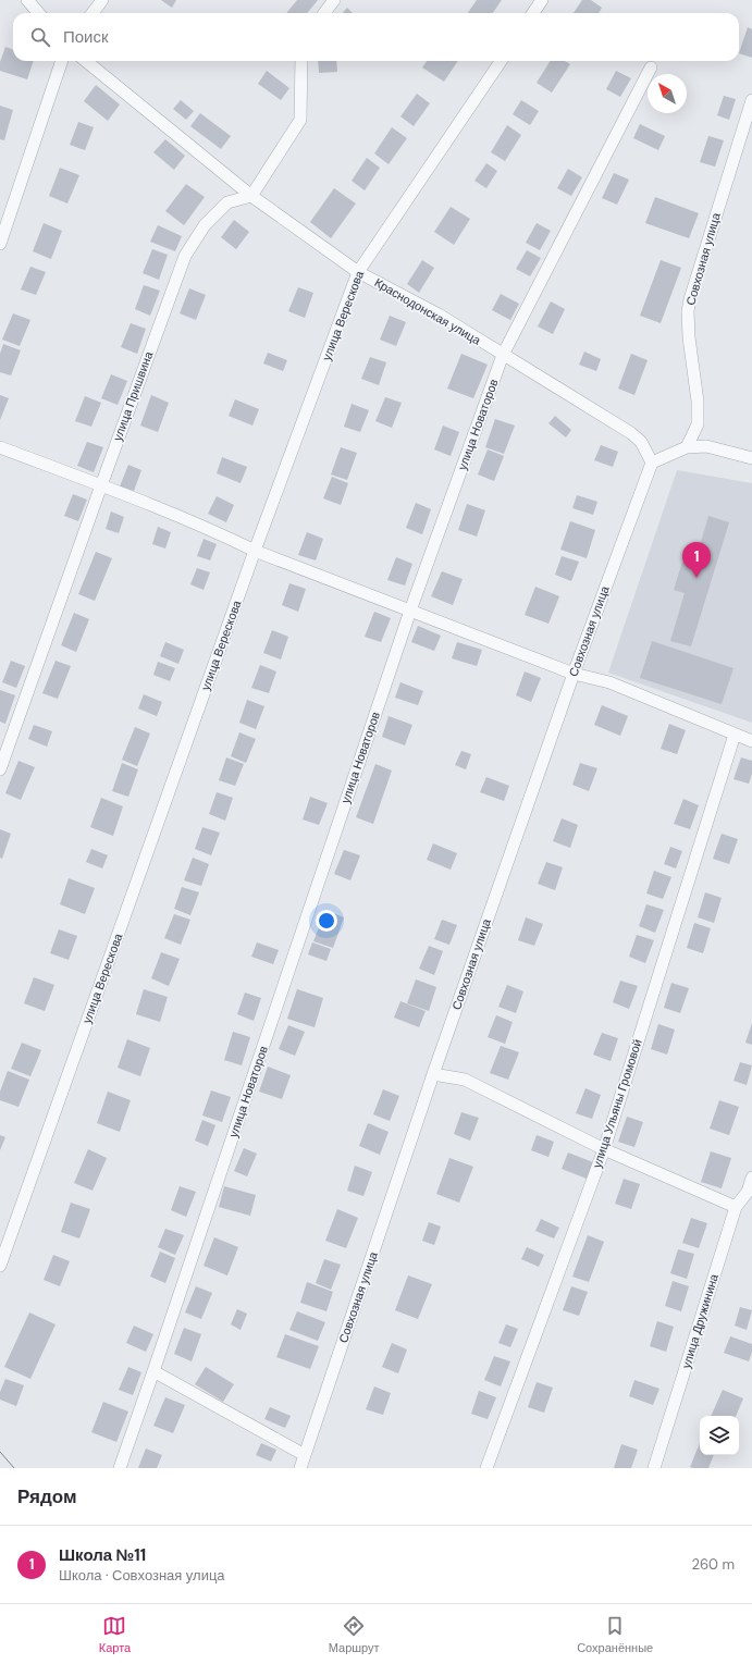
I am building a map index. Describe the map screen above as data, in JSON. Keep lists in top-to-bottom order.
{
  "streets": {
    "street": [
      "Совхозная улица",
      "Краснодонская улица",
      "улица Верескова",
      "улица Пришвина",
      "улица Новаторов",
      "улица Ульяны Громовой",
      "улица Дружинина"
    ]
  },
  "crossings": [
    ["Совхозная улица", "Краснодонская улица"],
    ["Краснодонская улица", "улица Верескова"],
    ["Краснодонская улица", "улица Пришвина"],
    ["Краснодонская улица", "улица Новаторов"]
  ],
  "north": "top left",
  "page": {
    "search": "Поиск",
    "pins": "1",
    "heading": "Рядом",
    "list": [
      {
        "mark": "1",
        "name": "Школа №11",
        "note": "Школа · Совхозная улица",
        "value": "260 m"
      }
    ],
    "nav": ["Карта", "Маршрут", "Сохранённые"]
  }
}
